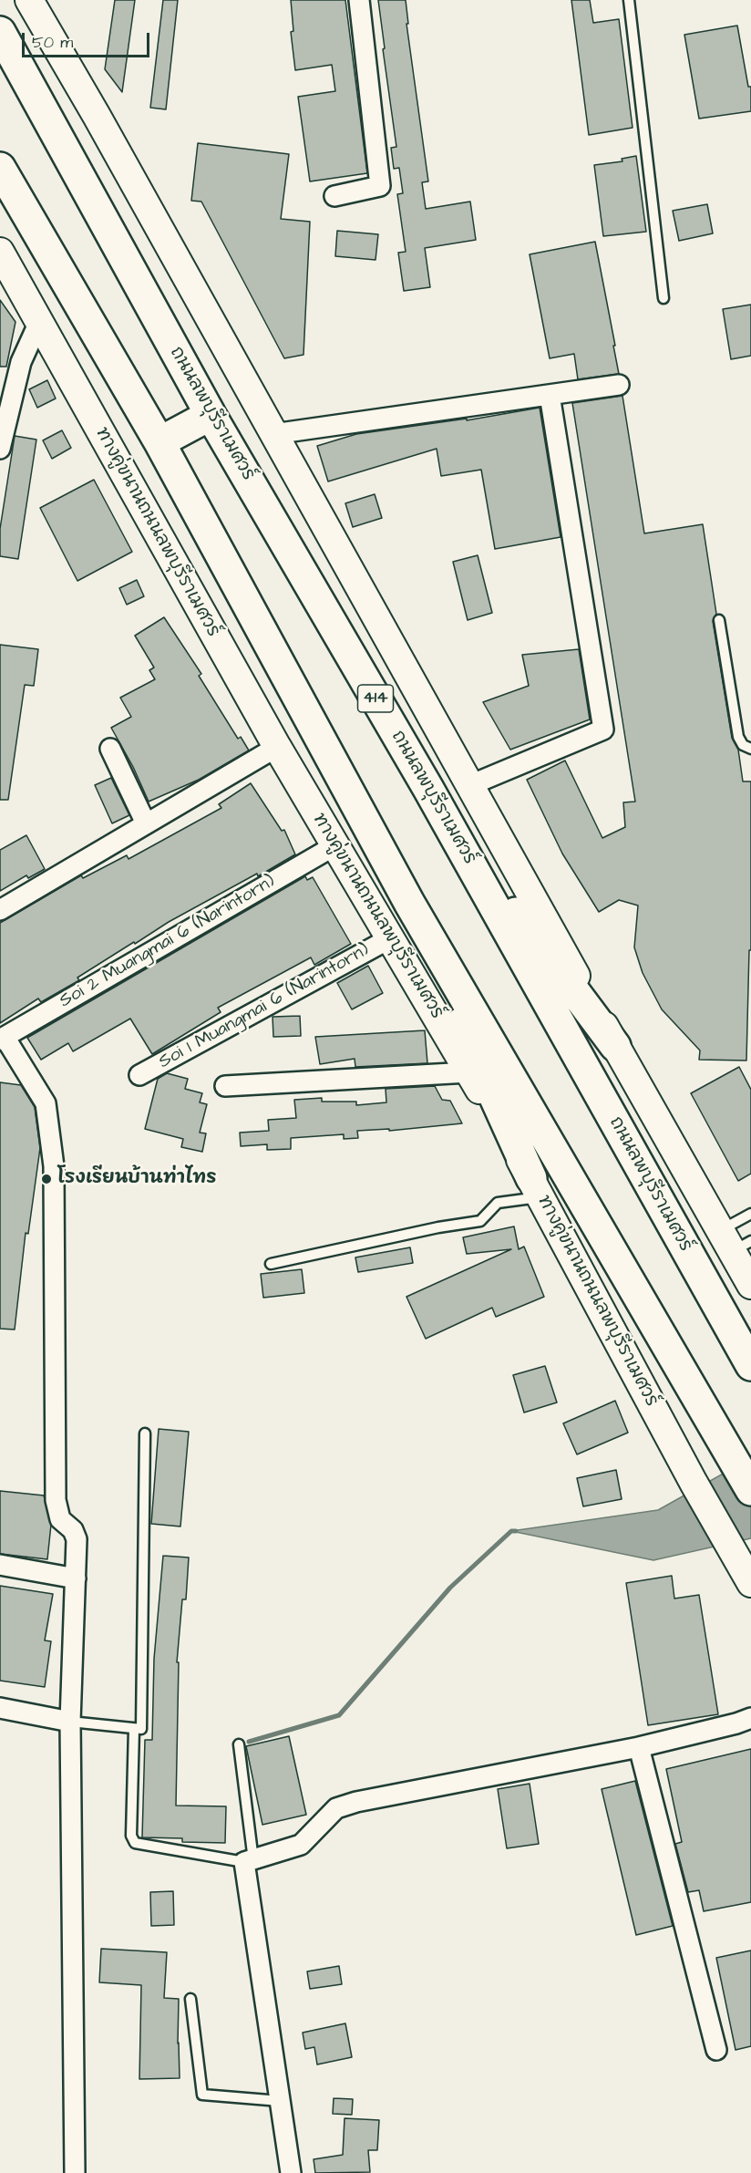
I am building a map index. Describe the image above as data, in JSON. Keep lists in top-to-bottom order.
{
  "streets": {
    "main road": ["ถนนลพบุรีราเมศวร์", "ทางคู่ขนานถนนลพบุรีราเมศวร์", "414"],
    "street": ["Soi 2 Muangmai 6 (Narintorn)", "Soi 1 Muangmai 6 (Narintorn)"]
  },
  "crossings": [
    ["ทางคู่ขนานถนนลพบุรีราเมศวร์", "Soi 2 Muangmai 6 (Narintorn)"],
    ["ทางคู่ขนานถนนลพบุรีราเมศวร์", "Soi 1 Muangmai 6 (Narintorn)"]
  ],
  "places": ["โรงเรียนบ้านท่าไทร"],
  "scale_bar": "50 m"
}
